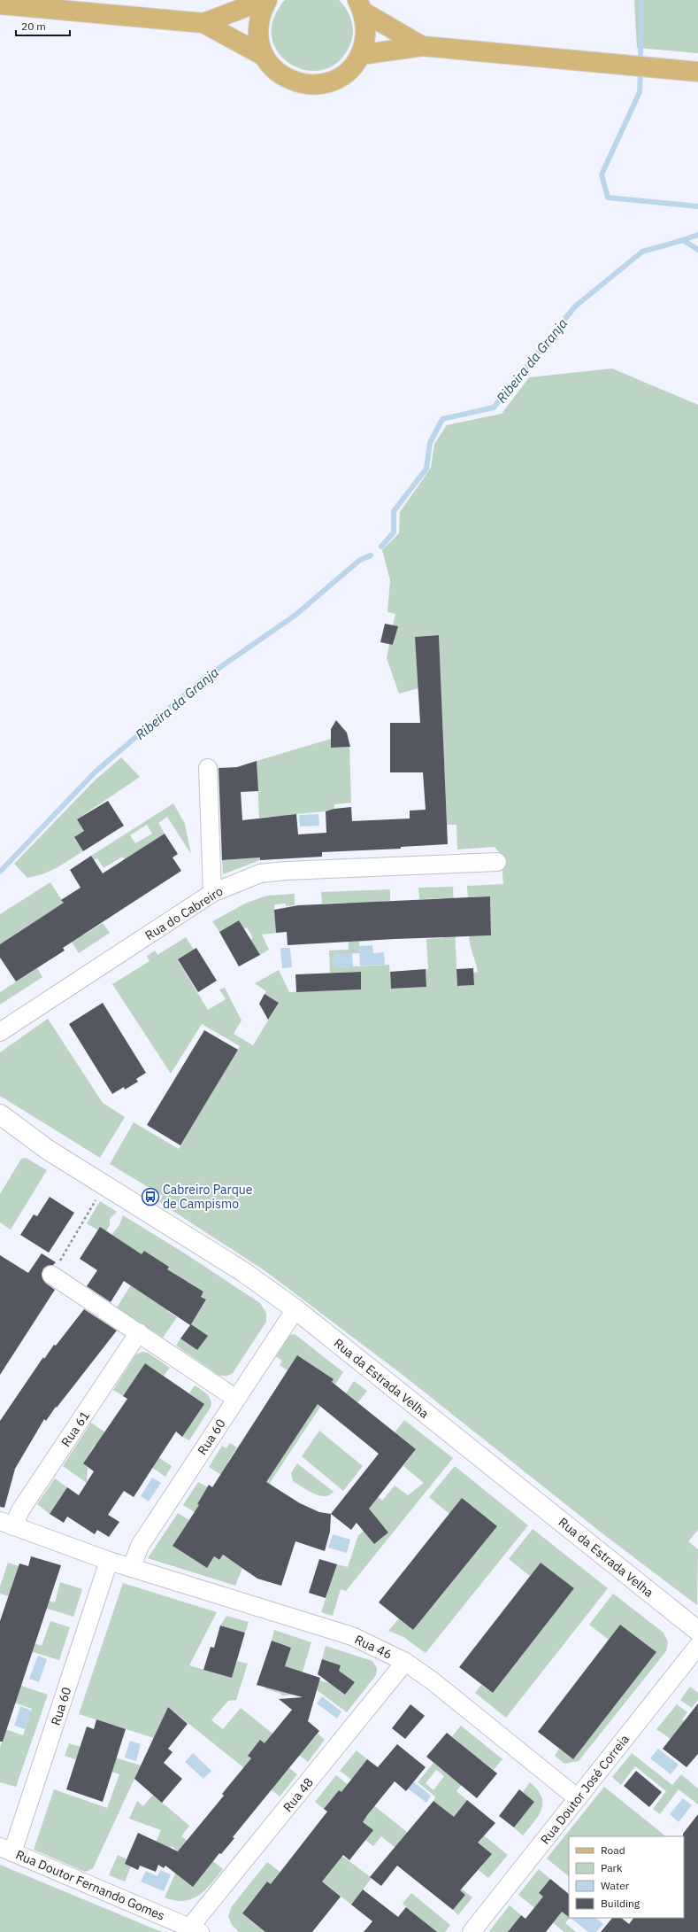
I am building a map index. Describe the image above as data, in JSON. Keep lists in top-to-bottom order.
{
  "streets": {
    "street": [
      "Rua do Cabreiro",
      "Rua da Estrada Velha",
      "Rua 61",
      "Rua 60",
      "Rua 46",
      "Rua Doutor José Correia",
      "Rua 48",
      "Rua Doutor Fernando Gomes"
    ]
  },
  "crossings": [
    ["Rua da Estrada Velha", "Rua 60"],
    ["Rua 61", "Rua 60"],
    ["Rua 61", "Rua 46"],
    ["Rua 60", "Rua 46"],
    ["Rua 60", "Rua Doutor Fernando Gomes"],
    ["Rua 46", "Rua Doutor José Correia"],
    ["Rua 46", "Rua 48"],
    ["Rua 48", "Rua Doutor Fernando Gomes"]
  ],
  "water": ["Ribeira da Granja"],
  "places": {
    "bus stop": ["Cabreiro Parque de Campismo"]
  },
  "legend": [
    "Road",
    "Park",
    "Water",
    "Building"
  ],
  "scale_bar": "20 m"
}
